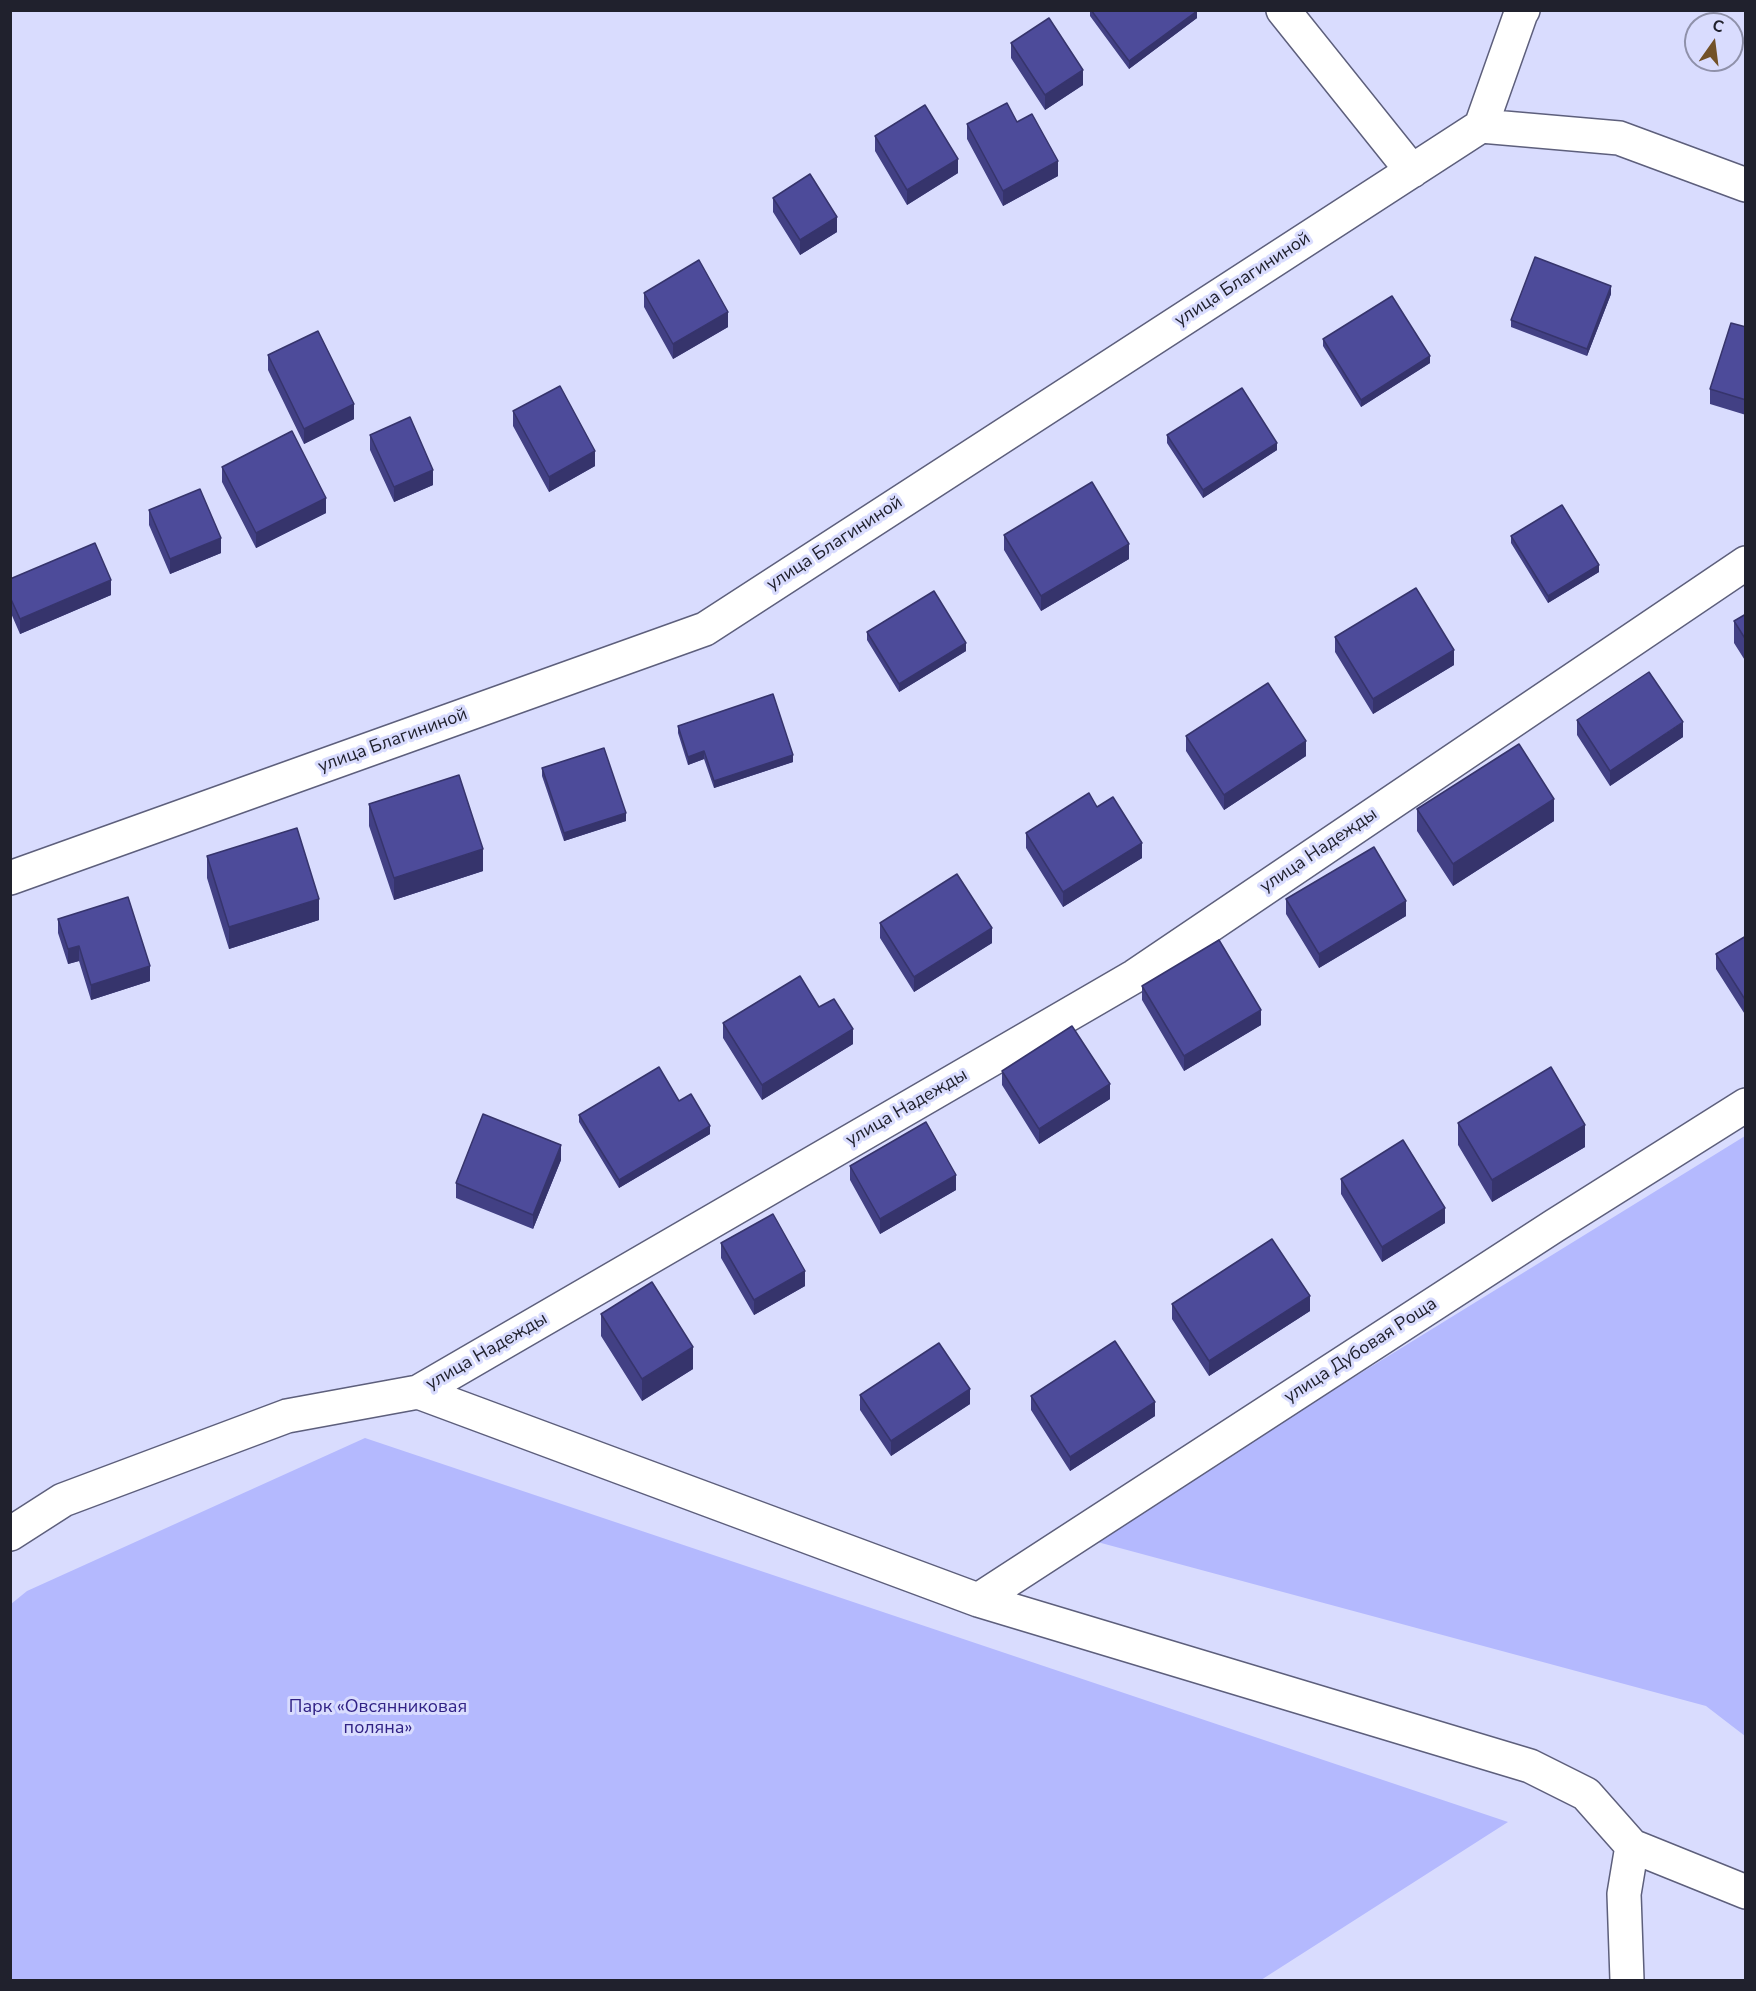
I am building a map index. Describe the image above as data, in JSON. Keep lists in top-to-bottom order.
{
  "streets": {
    "street": ["улица Благининой", "улица Надежды", "улица Дубовая Роща"]
  },
  "parks": ["Парк «Овсянниковая поляна»"],
  "north": "top"
}
